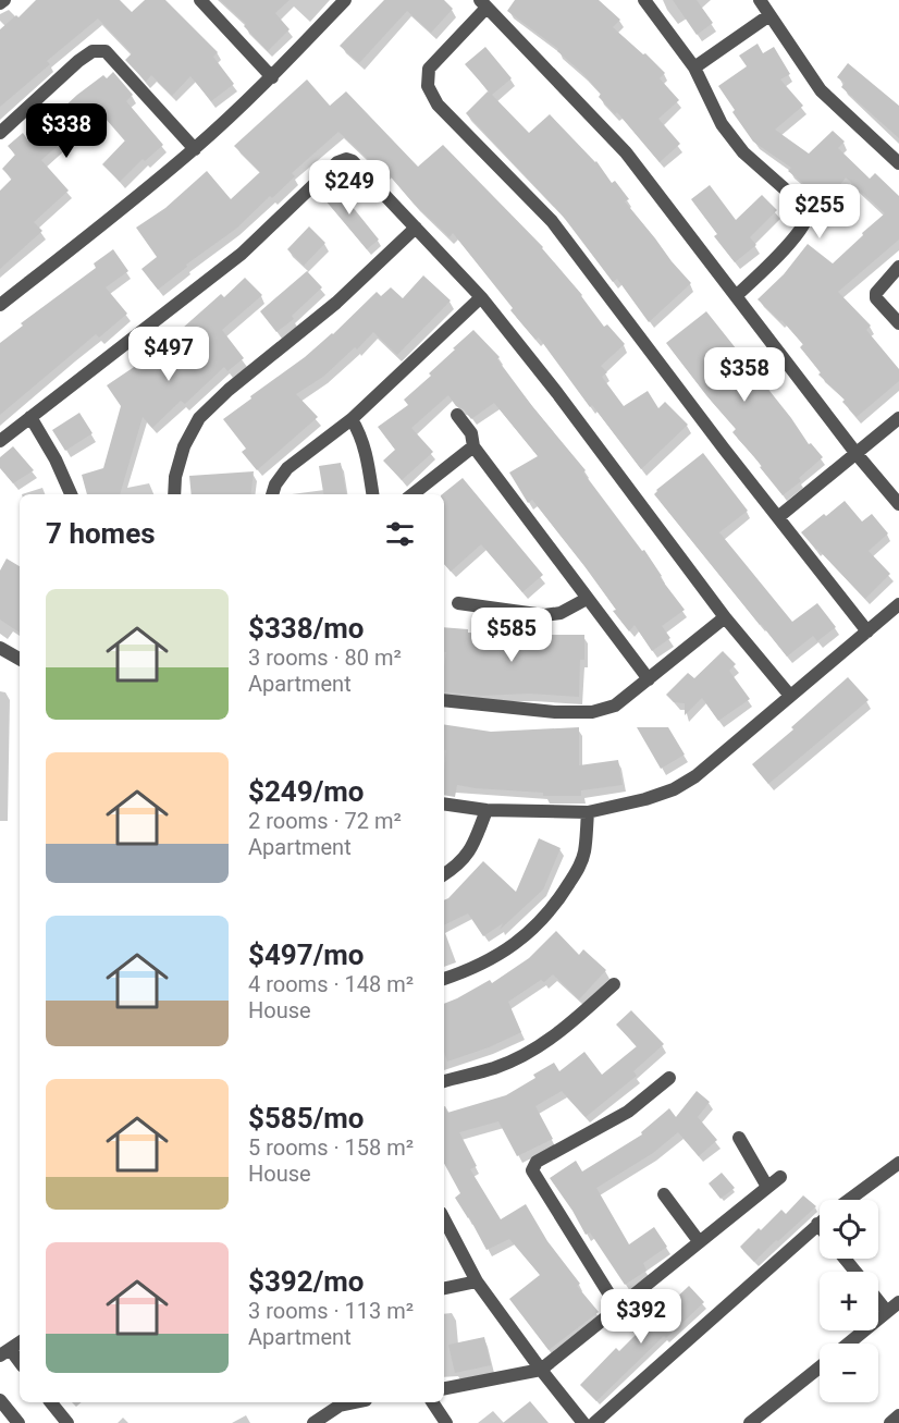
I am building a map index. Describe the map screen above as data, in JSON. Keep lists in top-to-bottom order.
{
  "page": {
    "price": [
      "$338",
      "$249",
      "$255",
      "$497",
      "$358",
      "$585",
      "$392"
    ],
    "heading": "7 homes",
    "list": [
      {
        "name": "$338/mo",
        "note": "3 rooms · 80 m² · Apartment"
      },
      {
        "name": "$249/mo",
        "note": "2 rooms · 72 m² · Apartment"
      },
      {
        "name": "$497/mo",
        "note": "4 rooms · 148 m² · House"
      },
      {
        "name": "$585/mo",
        "note": "5 rooms · 158 m² · House"
      },
      {
        "name": "$392/mo",
        "note": "3 rooms · 113 m² · Apartment"
      }
    ],
    "map_buttons": ["+", "−"]
  }
}
